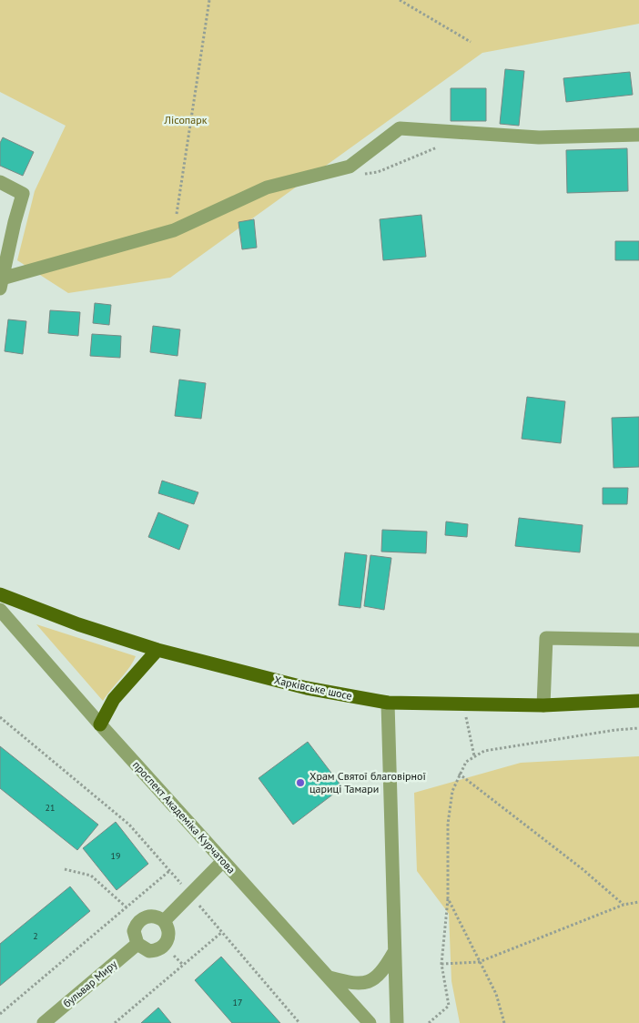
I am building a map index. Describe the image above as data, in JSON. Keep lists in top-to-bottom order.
{
  "streets": {
    "main road": ["Харківське шосе"],
    "street": ["проспект Академіка Курчатова", "бульвар Миру"]
  },
  "parks": ["Лісопарк"],
  "places": ["Храм Святої благовірної цариці Тамари"],
  "house_numbers": [
    "21",
    "19",
    "2",
    "17"
  ]
}
